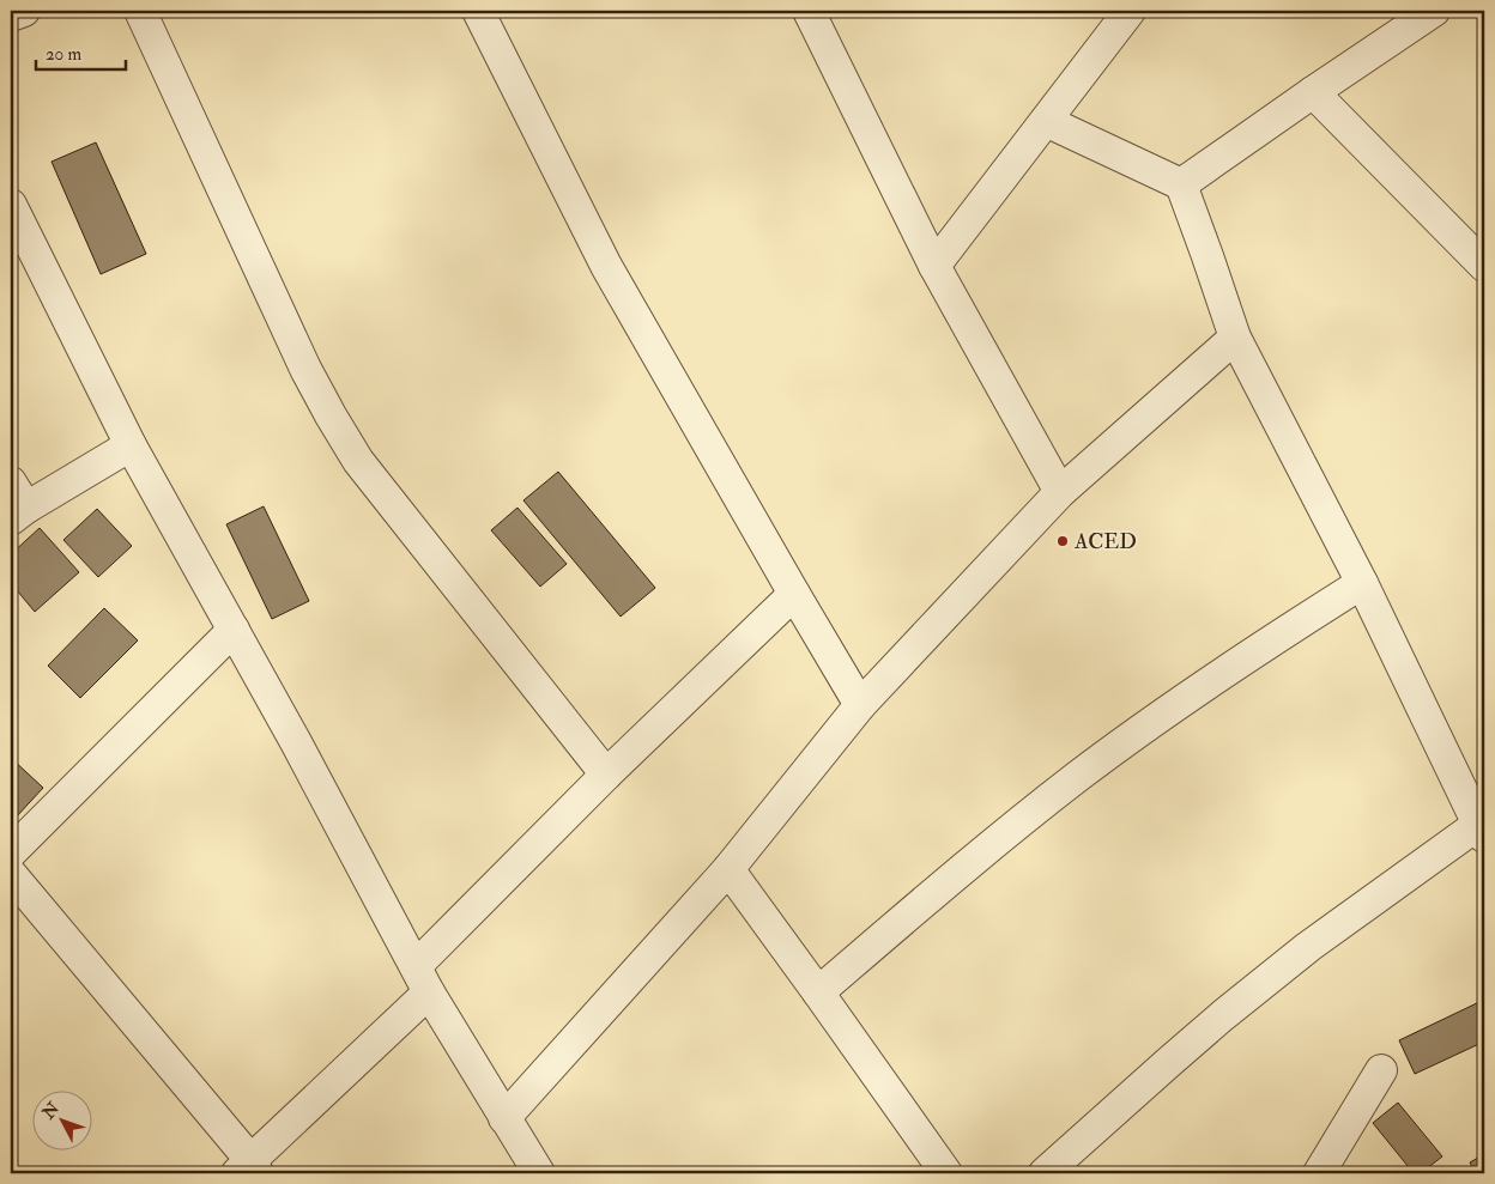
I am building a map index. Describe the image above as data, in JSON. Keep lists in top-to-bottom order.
{
  "places": ["ACED"],
  "scale_bar": "20 m",
  "north": "top left"
}
